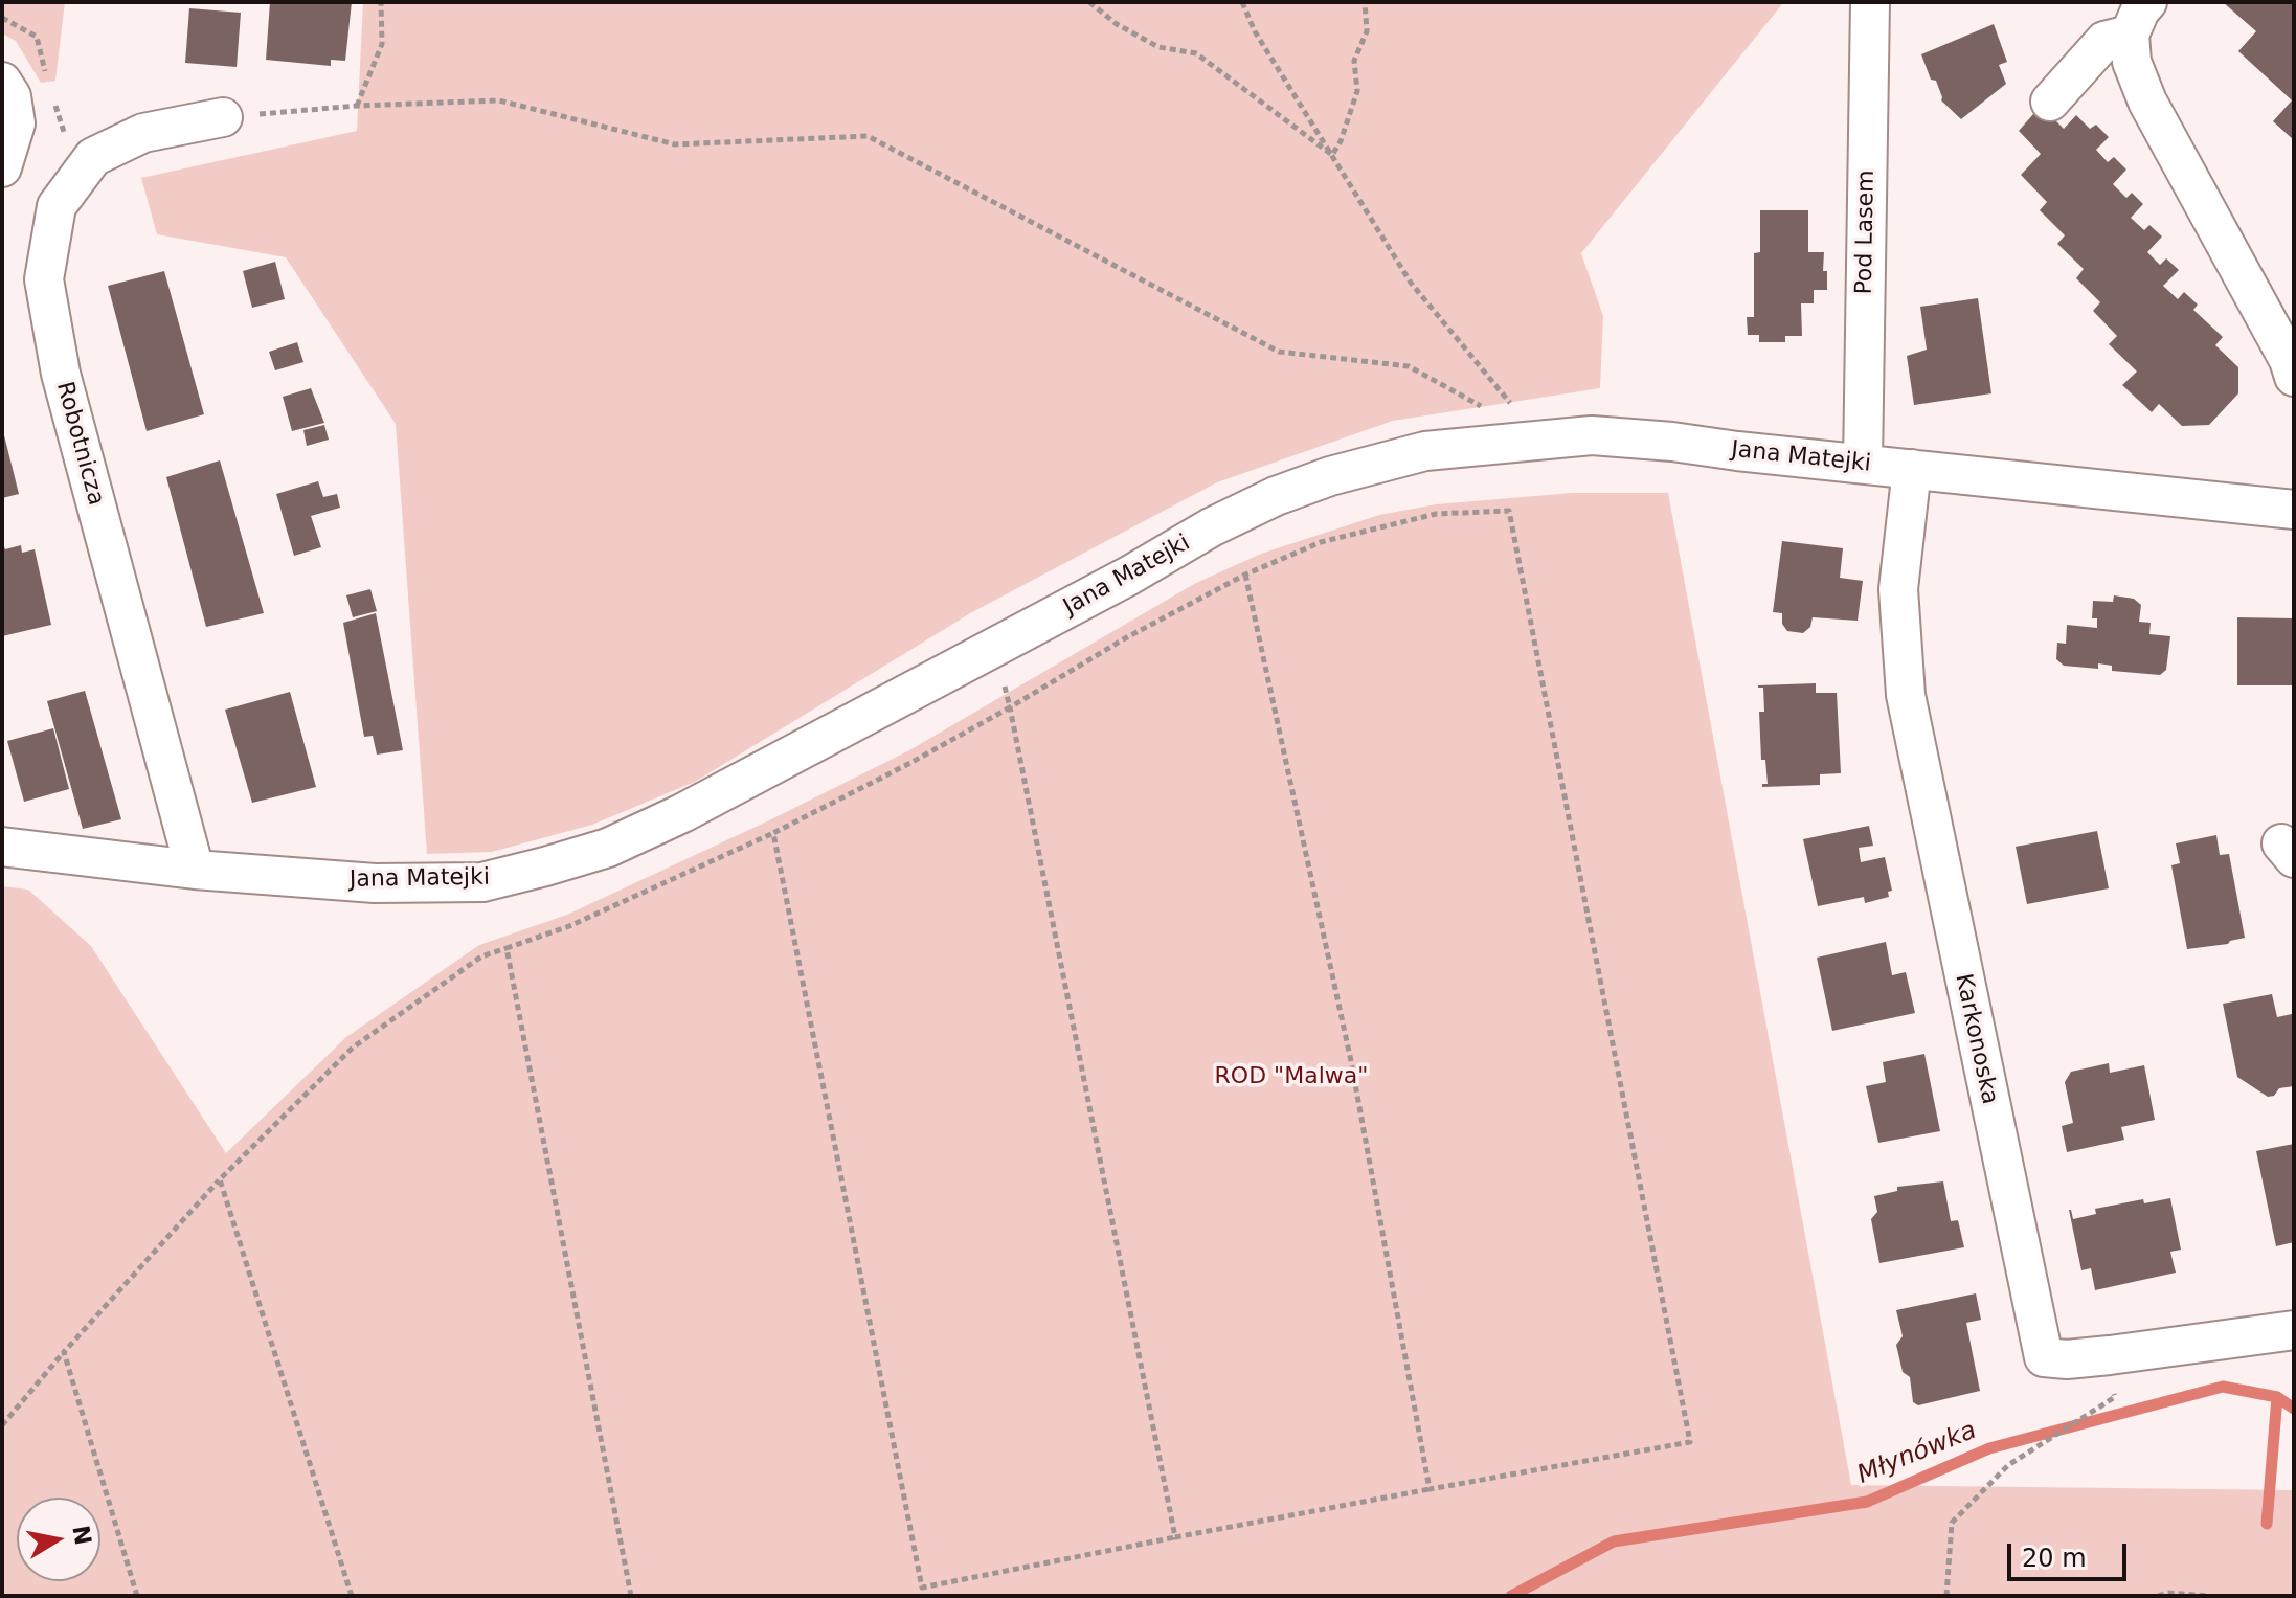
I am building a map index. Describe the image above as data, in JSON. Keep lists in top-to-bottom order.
{
  "streets": {
    "street": [
      "Pod Lasem",
      "Robotnicza",
      "Jana Matejki",
      "Karkonoska"
    ]
  },
  "crossings": [
    ["Pod Lasem", "Jana Matejki"],
    ["Robotnicza", "Jana Matejki"],
    ["Jana Matejki", "Karkonoska"]
  ],
  "water": ["Młynówka"],
  "parks": ["ROD \"Malwa\""],
  "scale_bar": "20 m",
  "north": "right"
}
